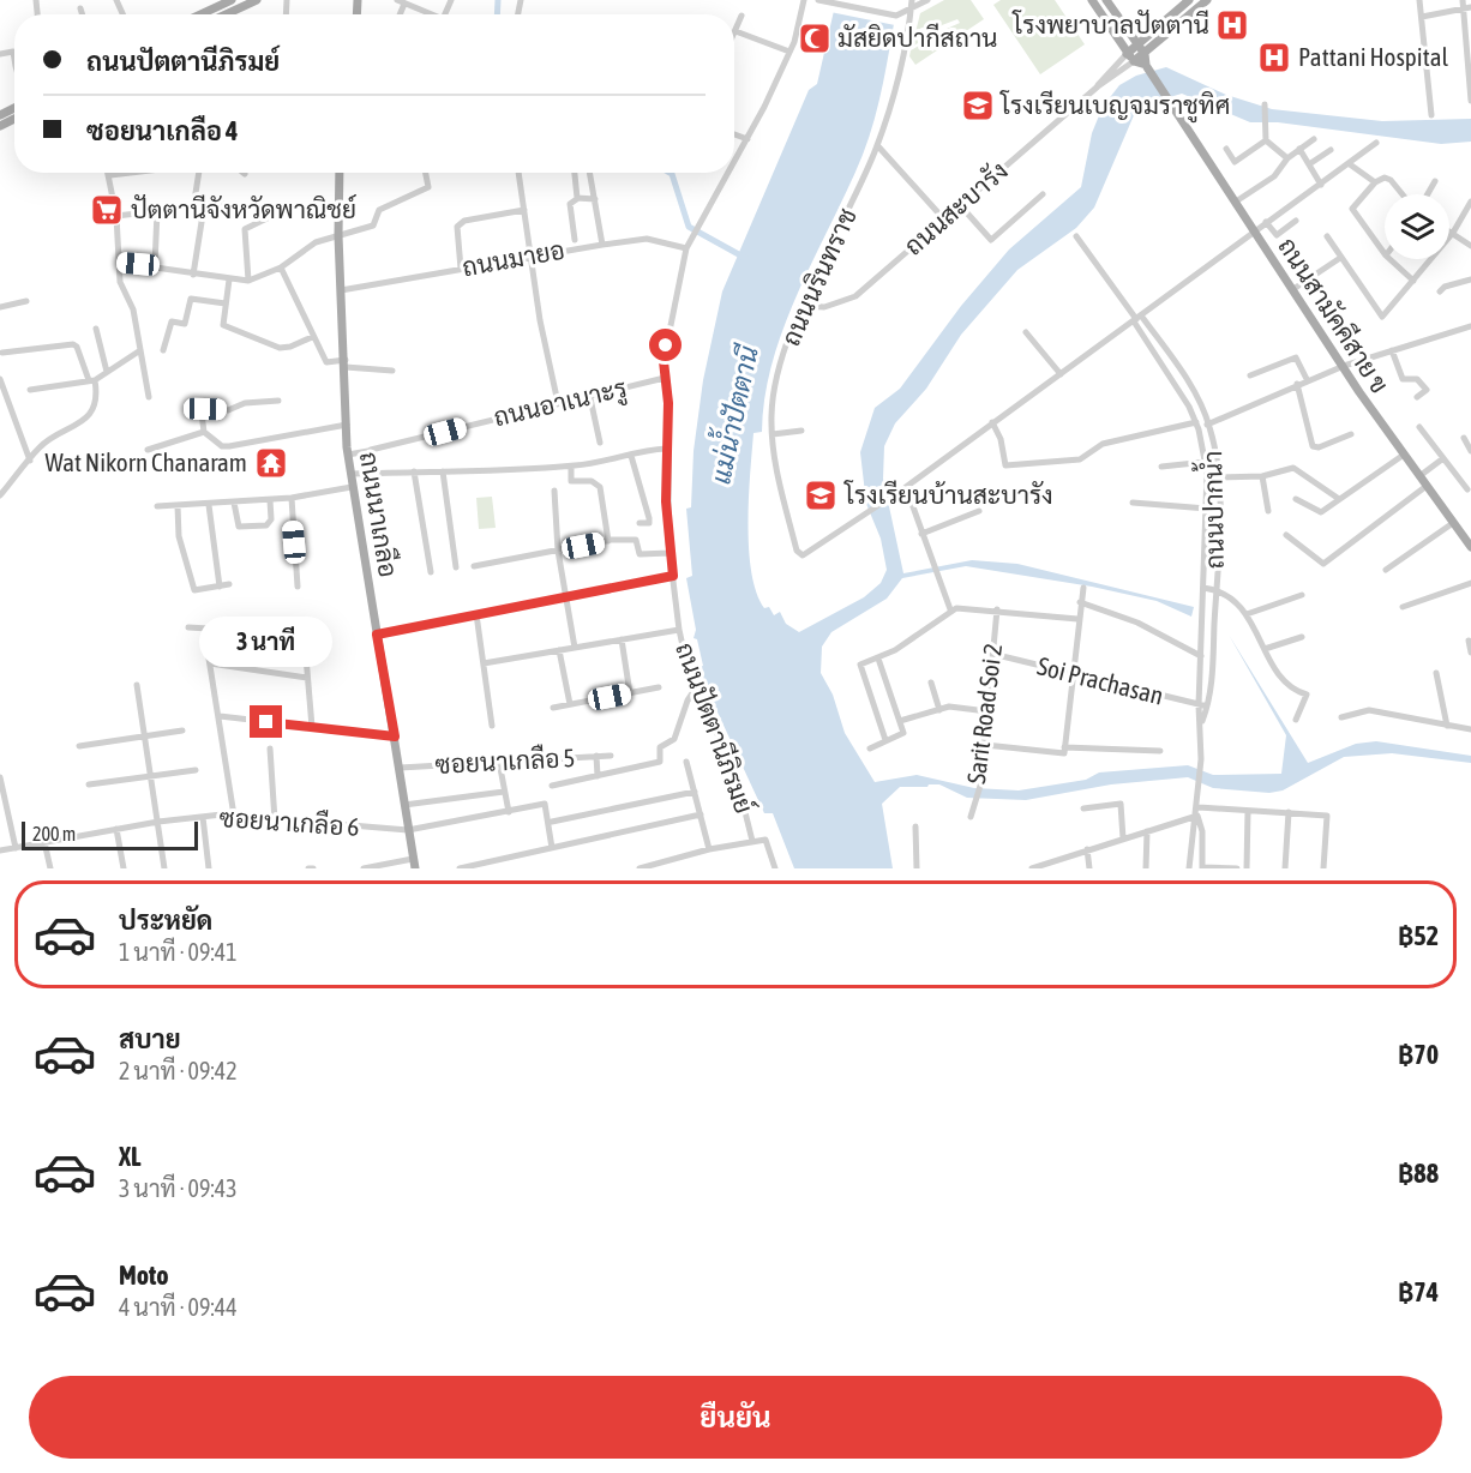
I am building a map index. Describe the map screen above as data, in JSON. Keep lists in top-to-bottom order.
{
  "streets": {
    "main road": ["ถนนสามัคคีสาย ข", "ถนนนาเกลือ"],
    "street": [
      "ถนนสะบารัง",
      "ถนนมายอ",
      "ถนนนรินทราช",
      "ถนนอาเนาะรู",
      "ถนนปากน้ำ",
      "Soi Prachasan",
      "Sarit Road Soi 2",
      "ถนนปัตตานีภิรมย์",
      "ซอยนาเกลือ 5",
      "ซอยนาเกลือ 6"
    ]
  },
  "crossings": [
    ["ถนนสะบารัง", "ถนนนรินทราช"],
    ["ถนนมายอ", "ถนนนาเกลือ"],
    ["ถนนมายอ", "ถนนปัตตานีภิรมย์"],
    ["ถนนอาเนาะรู", "ถนนนาเกลือ"],
    ["ถนนอาเนาะรู", "ถนนปัตตานีภิรมย์"],
    ["ถนนปากน้ำ", "Soi Prachasan"],
    ["ถนนนาเกลือ", "ซอยนาเกลือ 5"],
    ["ถนนนาเกลือ", "ซอยนาเกลือ 6"],
    ["Soi Prachasan", "Sarit Road Soi 2"]
  ],
  "water": ["แม่น้ำปัตตานี"],
  "places": {
    "hospital": ["โรงพยาบาลปัตตานี", "Pattani Hospital"],
    "mosque": ["มัสยิดปากีสถาน"],
    "school or university": ["โรงเรียนเบญจมราชูทิศ", "โรงเรียนบ้านสะบารัง"],
    "supermarket": ["ปัตตานีจังหวัดพาณิชย์"],
    "temple": ["Wat Nikorn Chanaram"]
  },
  "scale_bar": "200 m",
  "page": {
    "banner": ["ถนนปัตตานีภิรมย์", "ซอยนาเกลือ 4"],
    "bubble": "3 นาที",
    "scale": "200 m",
    "list": [
      {
        "name": "ประหยัด",
        "note": "1 นาที · 09:41",
        "value": "฿52"
      },
      {
        "name": "สบาย",
        "note": "2 นาที · 09:42",
        "value": "฿70"
      },
      {
        "name": "XL",
        "note": "3 นาที · 09:43",
        "value": "฿88"
      },
      {
        "name": "Moto",
        "note": "4 นาที · 09:44",
        "value": "฿74"
      }
    ],
    "buttons": "ยืนยัน"
  }
}
